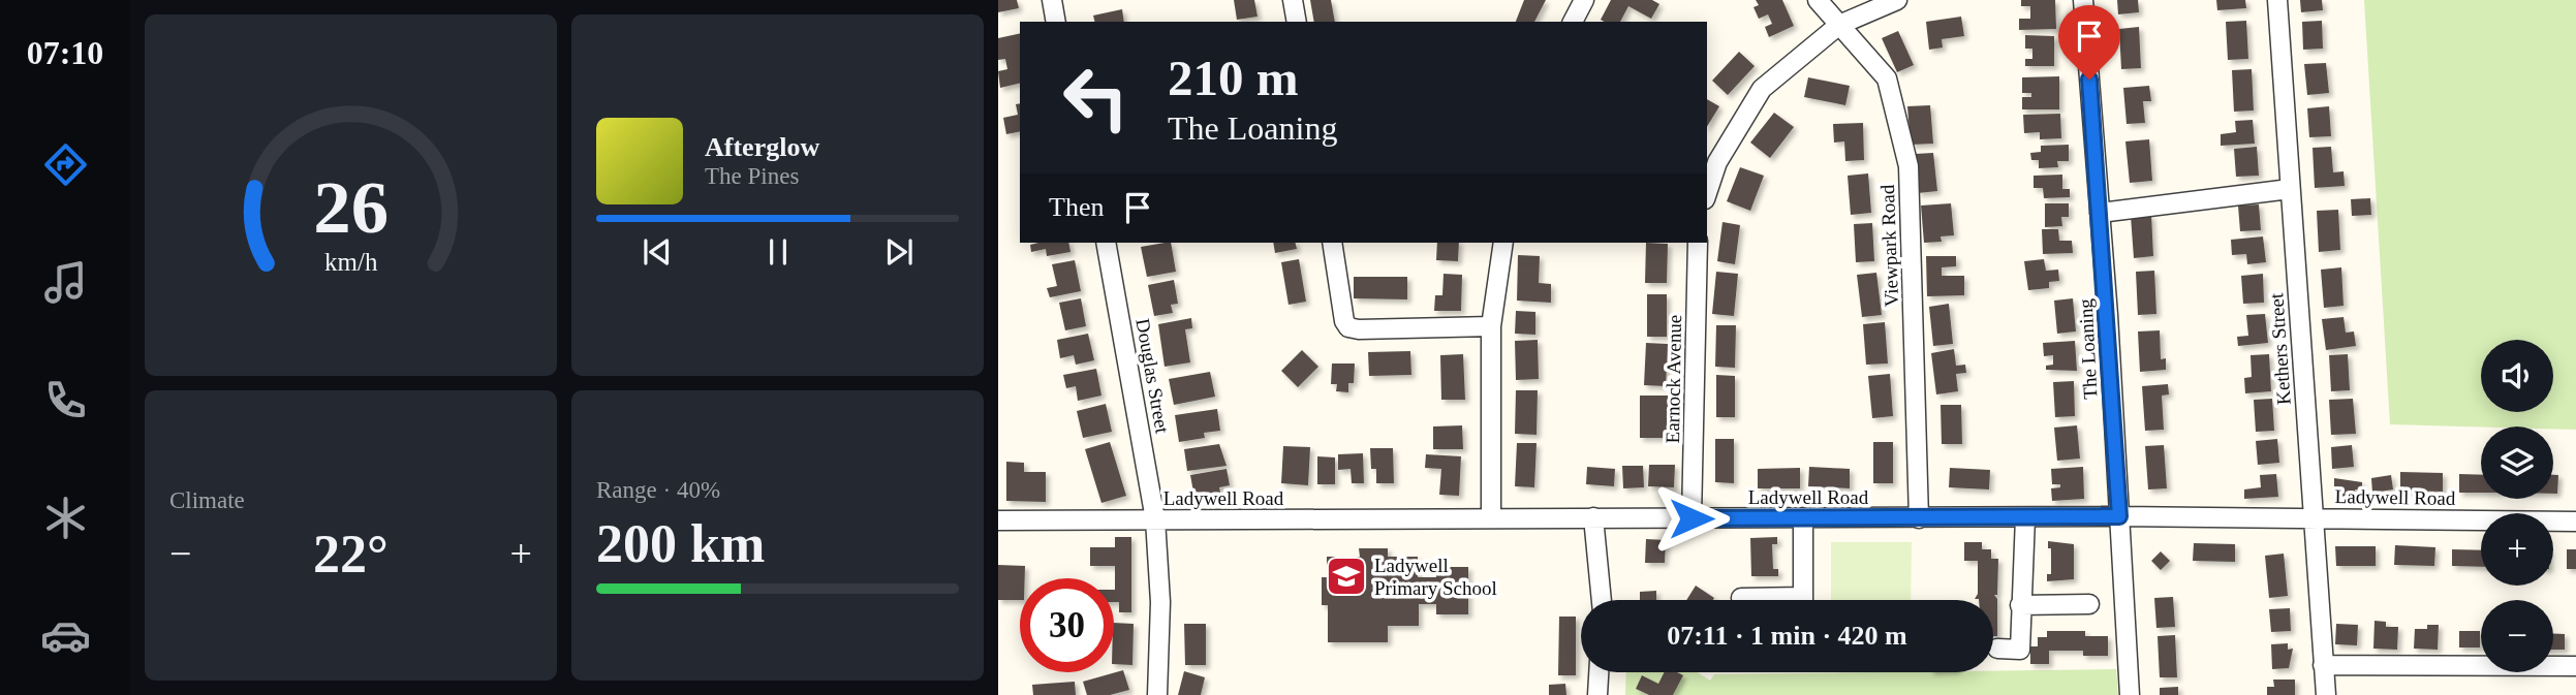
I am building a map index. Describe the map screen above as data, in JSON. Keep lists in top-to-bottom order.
{
  "streets": {
    "street": [
      "Viewpark Road",
      "The Loaning",
      "Kethers Street",
      "Douglas Street",
      "Earnock Avenue",
      "Ladywell Road"
    ]
  },
  "crossings": [
    ["Viewpark Road", "Ladywell Road"],
    ["The Loaning", "Ladywell Road"],
    ["Kethers Street", "Ladywell Road"],
    ["Douglas Street", "Ladywell Road"],
    ["Earnock Avenue", "Ladywell Road"]
  ],
  "places": {
    "school or university": ["Ladywell Primary School"]
  },
  "page": {
    "tabs": "07:10",
    "turn": ["210 m", "The Loaning"],
    "song": ["Afterglow", "The Pines"],
    "then": "Then",
    "map_buttons": ["+", "−"],
    "tile": [
      "Climate",
      ["Range · 40%", "200 km"]
    ],
    "heat": ["−", "22°", "+"],
    "limit": "30",
    "trip": "07:11 · 1 min · 420 m",
    "gauge": ["26", "km/h"]
  }
}
